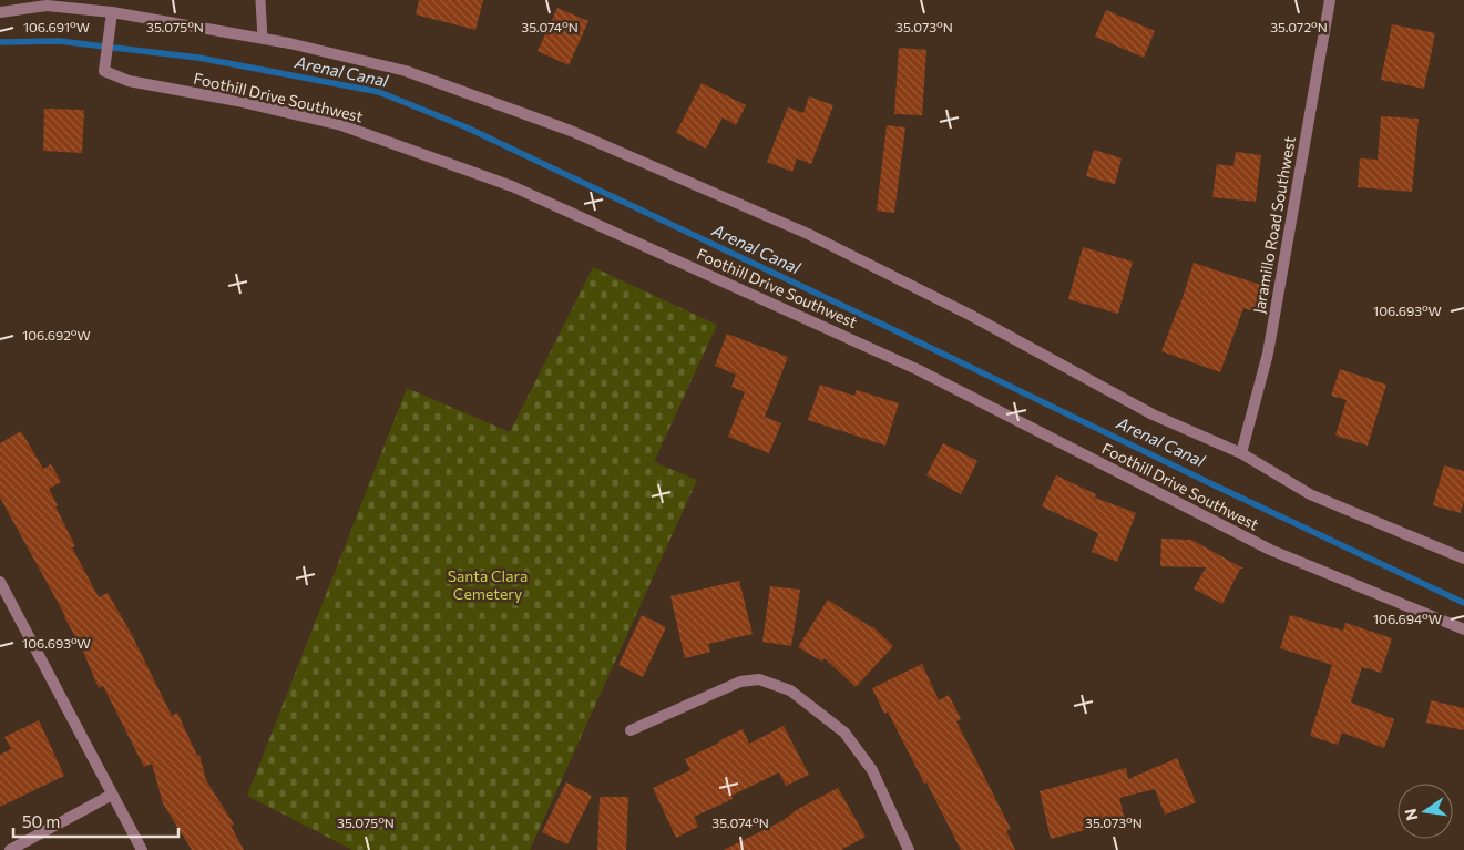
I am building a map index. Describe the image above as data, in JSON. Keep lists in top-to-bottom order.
{
  "streets": {
    "street": ["Foothill Drive Southwest", "Jaramillo Road Southwest"]
  },
  "water": ["Arenal Canal"],
  "parks": ["Santa Clara Cemetery"],
  "scale_bar": "50 m",
  "north": "left",
  "coordinates": [
    "35.075°N",
    "35.074°N",
    "35.073°N",
    "35.072°N",
    "106.691°W",
    "106.693°W",
    "106.692°W",
    "106.694°W"
  ]
}
